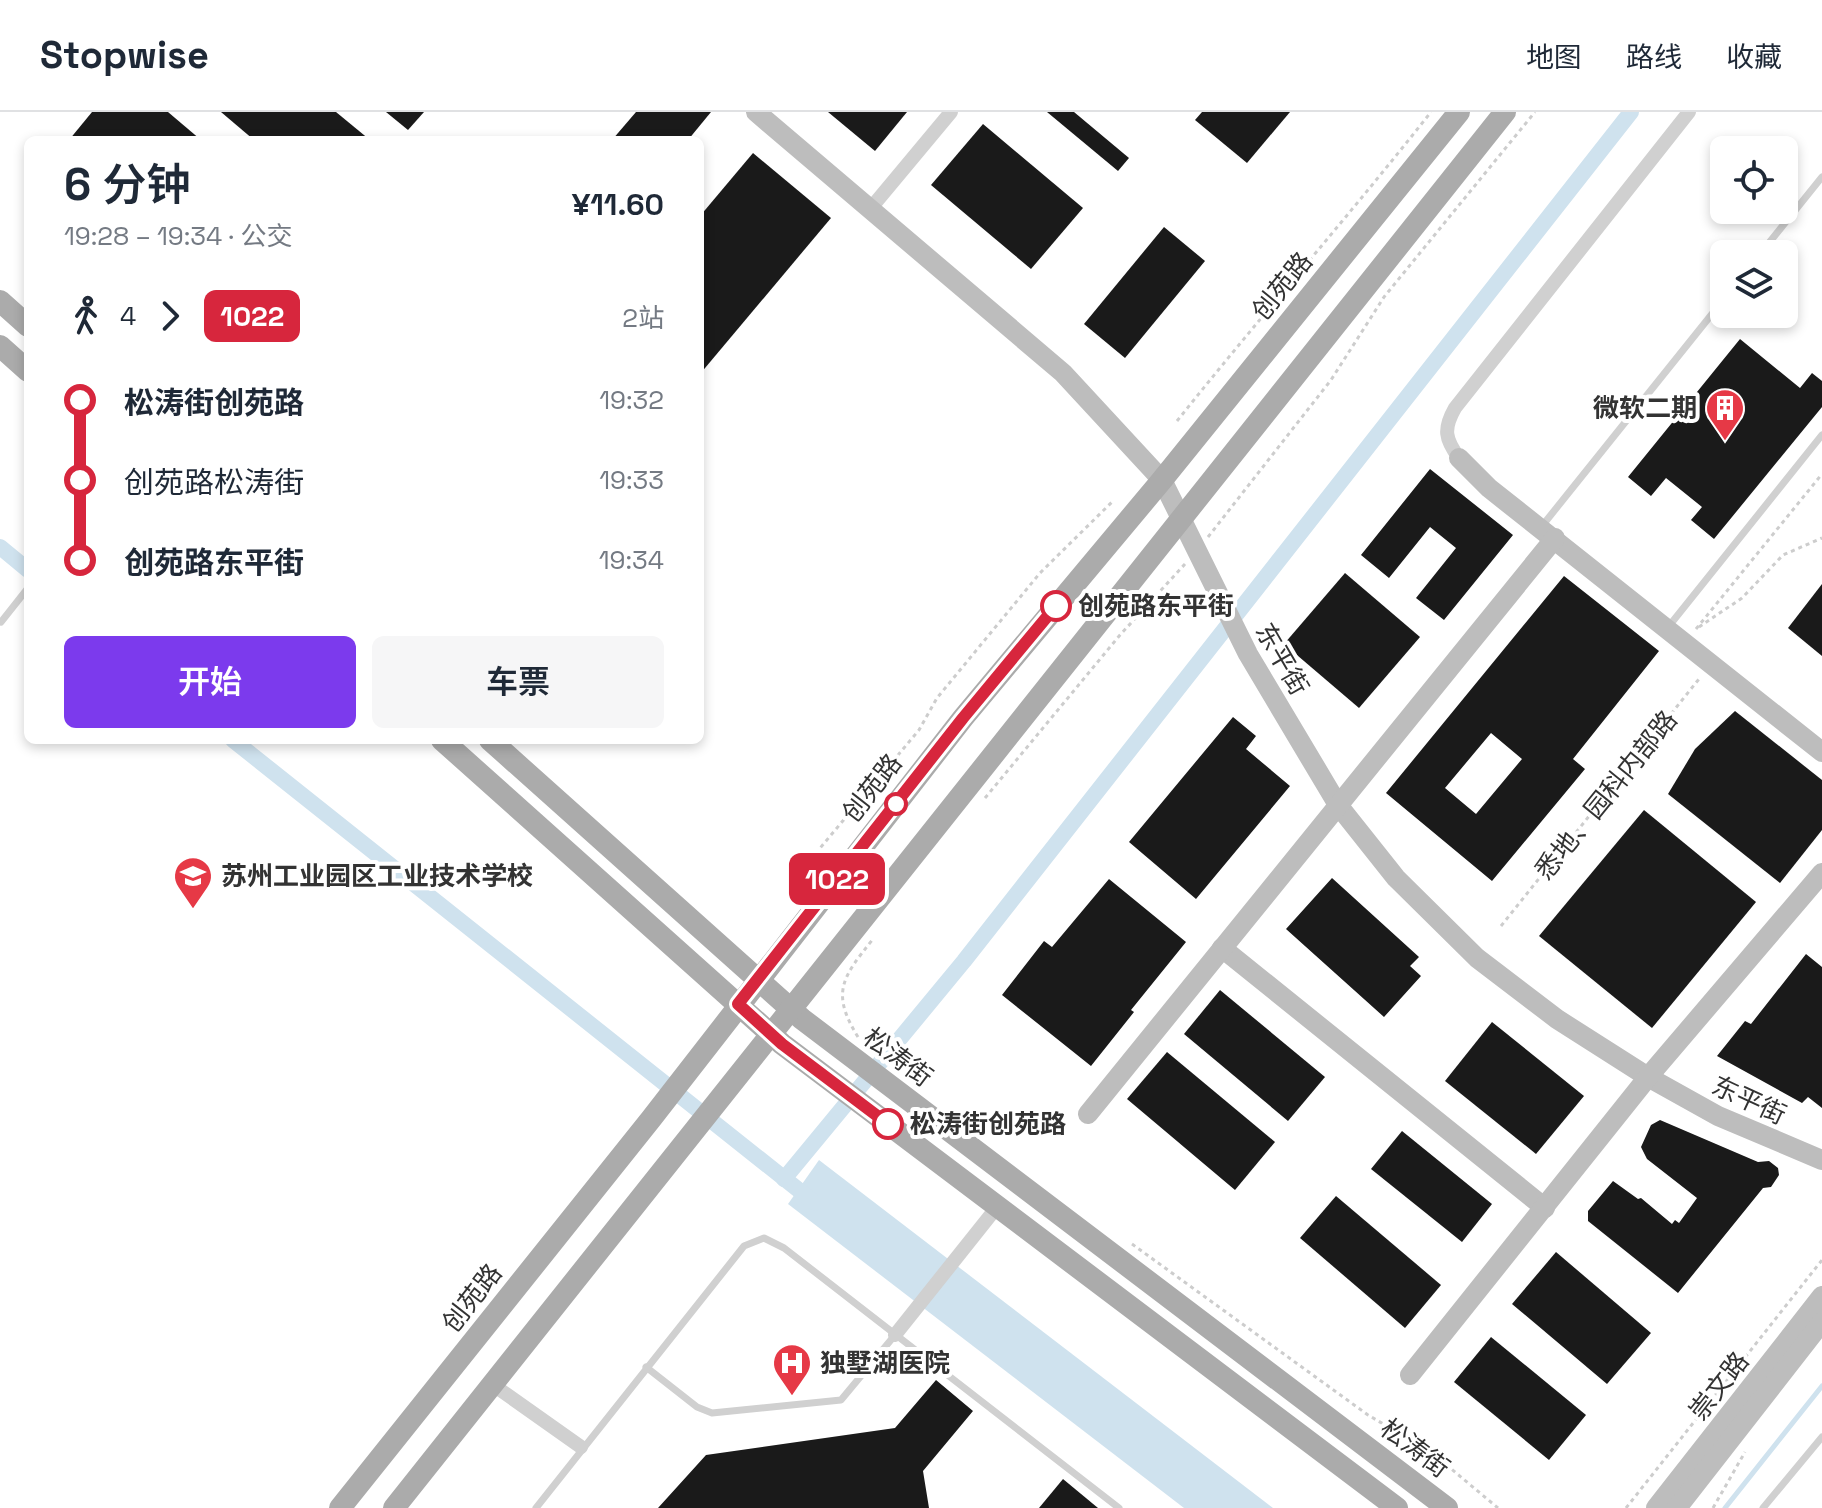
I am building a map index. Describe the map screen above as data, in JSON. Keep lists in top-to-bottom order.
{
  "streets": {
    "main road": ["创苑路", "松涛街"],
    "street": ["东平街", "崇文路"],
    "path": ["悉地、园科内部路"]
  },
  "crossings": [
    ["创苑路", "东平街"],
    ["创苑路", "松涛街"]
  ],
  "places": {
    "building": ["微软二期"],
    "other": ["创苑路东平街", "松涛街创苑路"],
    "school or university": ["苏州工业园区工业技术学校"],
    "hospital": ["独墅湖医院"]
  },
  "lines": ["bus line 1022"],
  "page": {
    "header": "Stopwise",
    "nav": ["地图", "路线", "收藏"],
    "on_map": "1022",
    "heading": ["6 分钟", "19:28 – 19:34 · 公交", "¥11.60"],
    "legs": ["4", "1022", "2站"],
    "list": [
      {
        "name": "松涛街创苑路",
        "value": "19:32"
      },
      {
        "name": "创苑路松涛街",
        "value": "19:33"
      },
      {
        "name": "创苑路东平街",
        "value": "19:34"
      }
    ],
    "buttons": ["开始", "车票"]
  }
}
